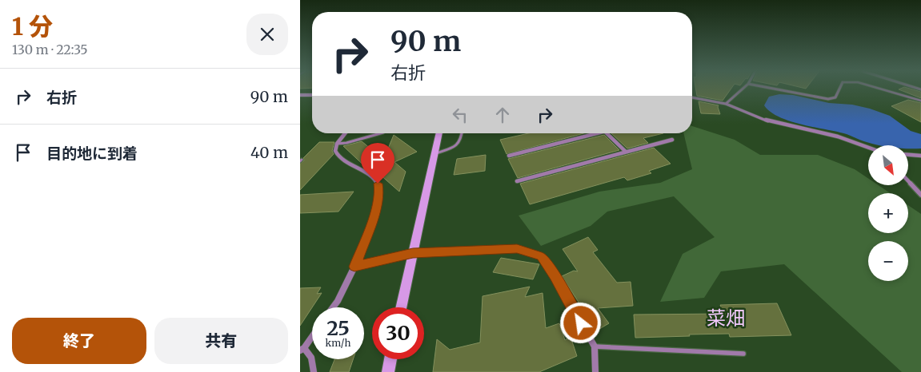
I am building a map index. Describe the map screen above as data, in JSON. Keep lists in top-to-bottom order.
{
  "districts": ["菜畑"],
  "north": "bottom right",
  "page": {
    "heading": ["1 分", "130 m · 22:35"],
    "turn": ["90 m", "右折"],
    "list": [
      {
        "name": "右折",
        "value": "90 m"
      },
      {
        "name": "目的地に到着",
        "value": "40 m"
      }
    ],
    "map_buttons": ["+", "−"],
    "speed": "25 km/h",
    "limit": "30",
    "buttons": ["終了", "共有"]
  }
}
